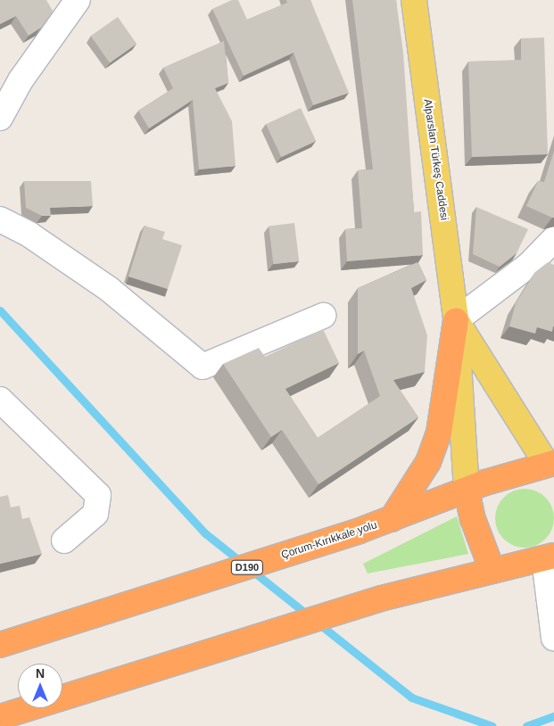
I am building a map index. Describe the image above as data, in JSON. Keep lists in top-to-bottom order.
{
  "streets": {
    "highway": ["Çorum-Kırıkkale yolu", "D190"],
    "main road": ["Alparslan Türkeş Caddesi"]
  },
  "crossings": [
    ["Alparslan Türkeş Caddesi", "Çorum-Kırıkkale yolu"]
  ],
  "north": "top"
}
